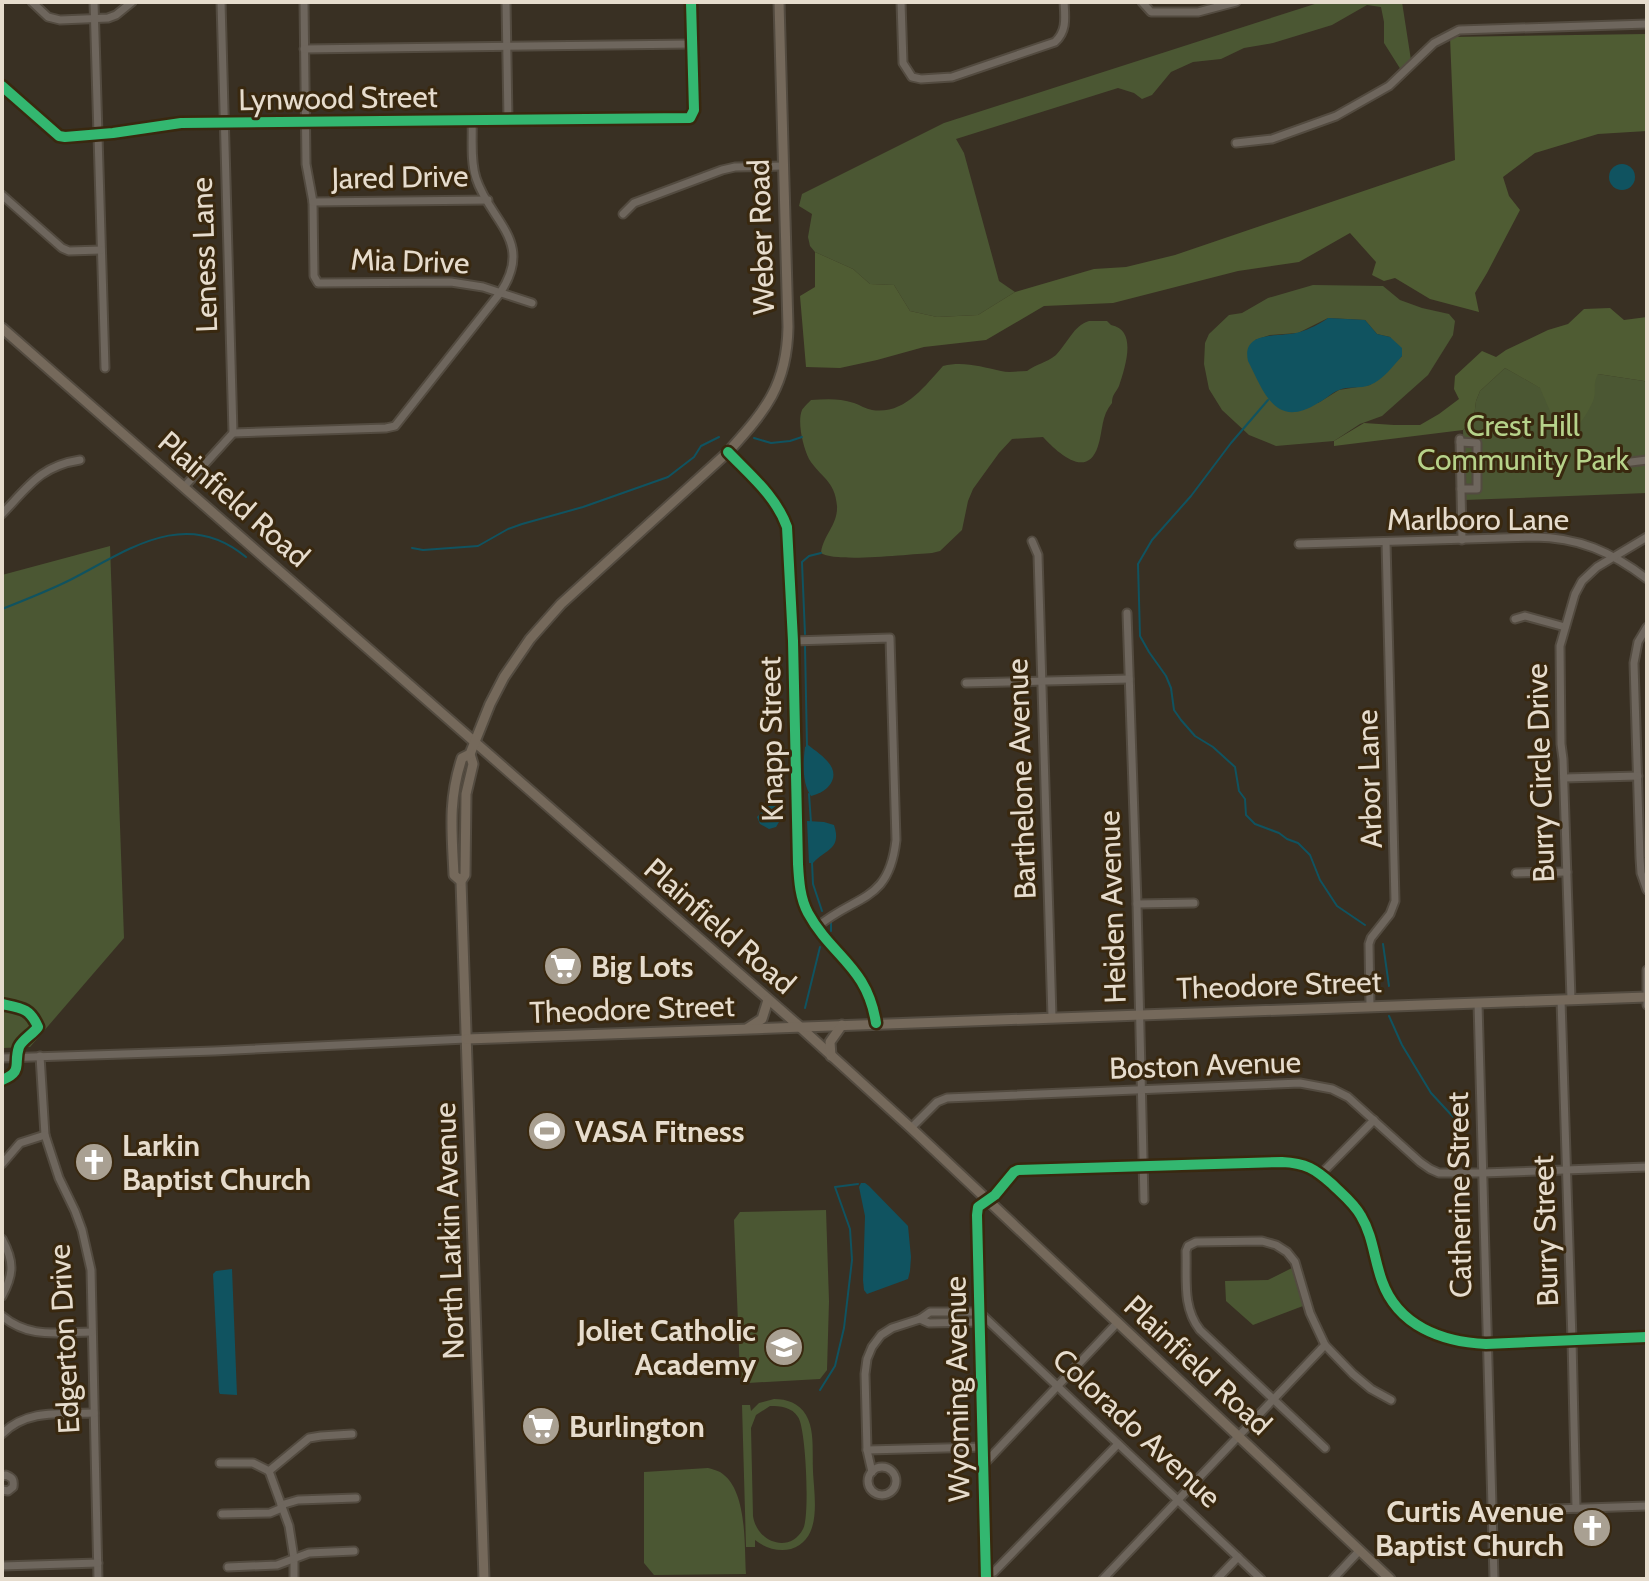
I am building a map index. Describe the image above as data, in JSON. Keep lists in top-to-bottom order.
{
  "streets": {
    "main road": [
      "Weber Road",
      "Plainfield Road",
      "Theodore Street",
      "North Larkin Avenue"
    ],
    "street": [
      "Lynwood Street",
      "Jared Drive",
      "Leness Lane",
      "Mia Drive",
      "Marlboro Lane",
      "Knapp Street",
      "Burry Circle Drive",
      "Barthelone Avenue",
      "Arbor Lane",
      "Heiden Avenue",
      "Boston Avenue",
      "Catherine Street",
      "Burry Street",
      "Edgerton Drive",
      "Wyoming Avenue",
      "Colorado Avenue"
    ]
  },
  "crossings": [
    ["Lynwood Street", "Leness Lane"],
    ["Jared Drive", "Mia Drive"],
    ["Weber Road", "Knapp Street"],
    ["Weber Road", "North Larkin Avenue"],
    ["Plainfield Road", "Theodore Street"],
    ["Plainfield Road", "Boston Avenue"],
    ["Plainfield Road", "North Larkin Avenue"],
    ["Plainfield Road", "Wyoming Avenue"],
    ["Marlboro Lane", "Burry Circle Drive"],
    ["Marlboro Lane", "Arbor Lane"],
    ["Knapp Street", "Theodore Street"],
    ["Knapp Street", "North Larkin Avenue"],
    ["Burry Circle Drive", "Theodore Street"],
    ["Burry Circle Drive", "Burry Street"],
    ["Barthelone Avenue", "Theodore Street"],
    ["Arbor Lane", "Theodore Street"],
    ["Heiden Avenue", "Theodore Street"],
    ["Heiden Avenue", "Boston Avenue"],
    ["Theodore Street", "Catherine Street"],
    ["Theodore Street", "North Larkin Avenue"],
    ["Theodore Street", "Burry Street"],
    ["Theodore Street", "Edgerton Drive"],
    ["Boston Avenue", "Catherine Street"],
    ["Boston Avenue", "Burry Street"],
    ["Wyoming Avenue", "Colorado Avenue"]
  ],
  "parks": ["Crest Hill Community Park"],
  "places": {
    "supermarket": ["Big Lots", "Burlington"],
    "sports": ["VASA Fitness"],
    "church": ["Larkin Baptist Church", "Curtis Avenue Baptist Church"],
    "school or university": ["Joliet Catholic Academy"]
  }
}
